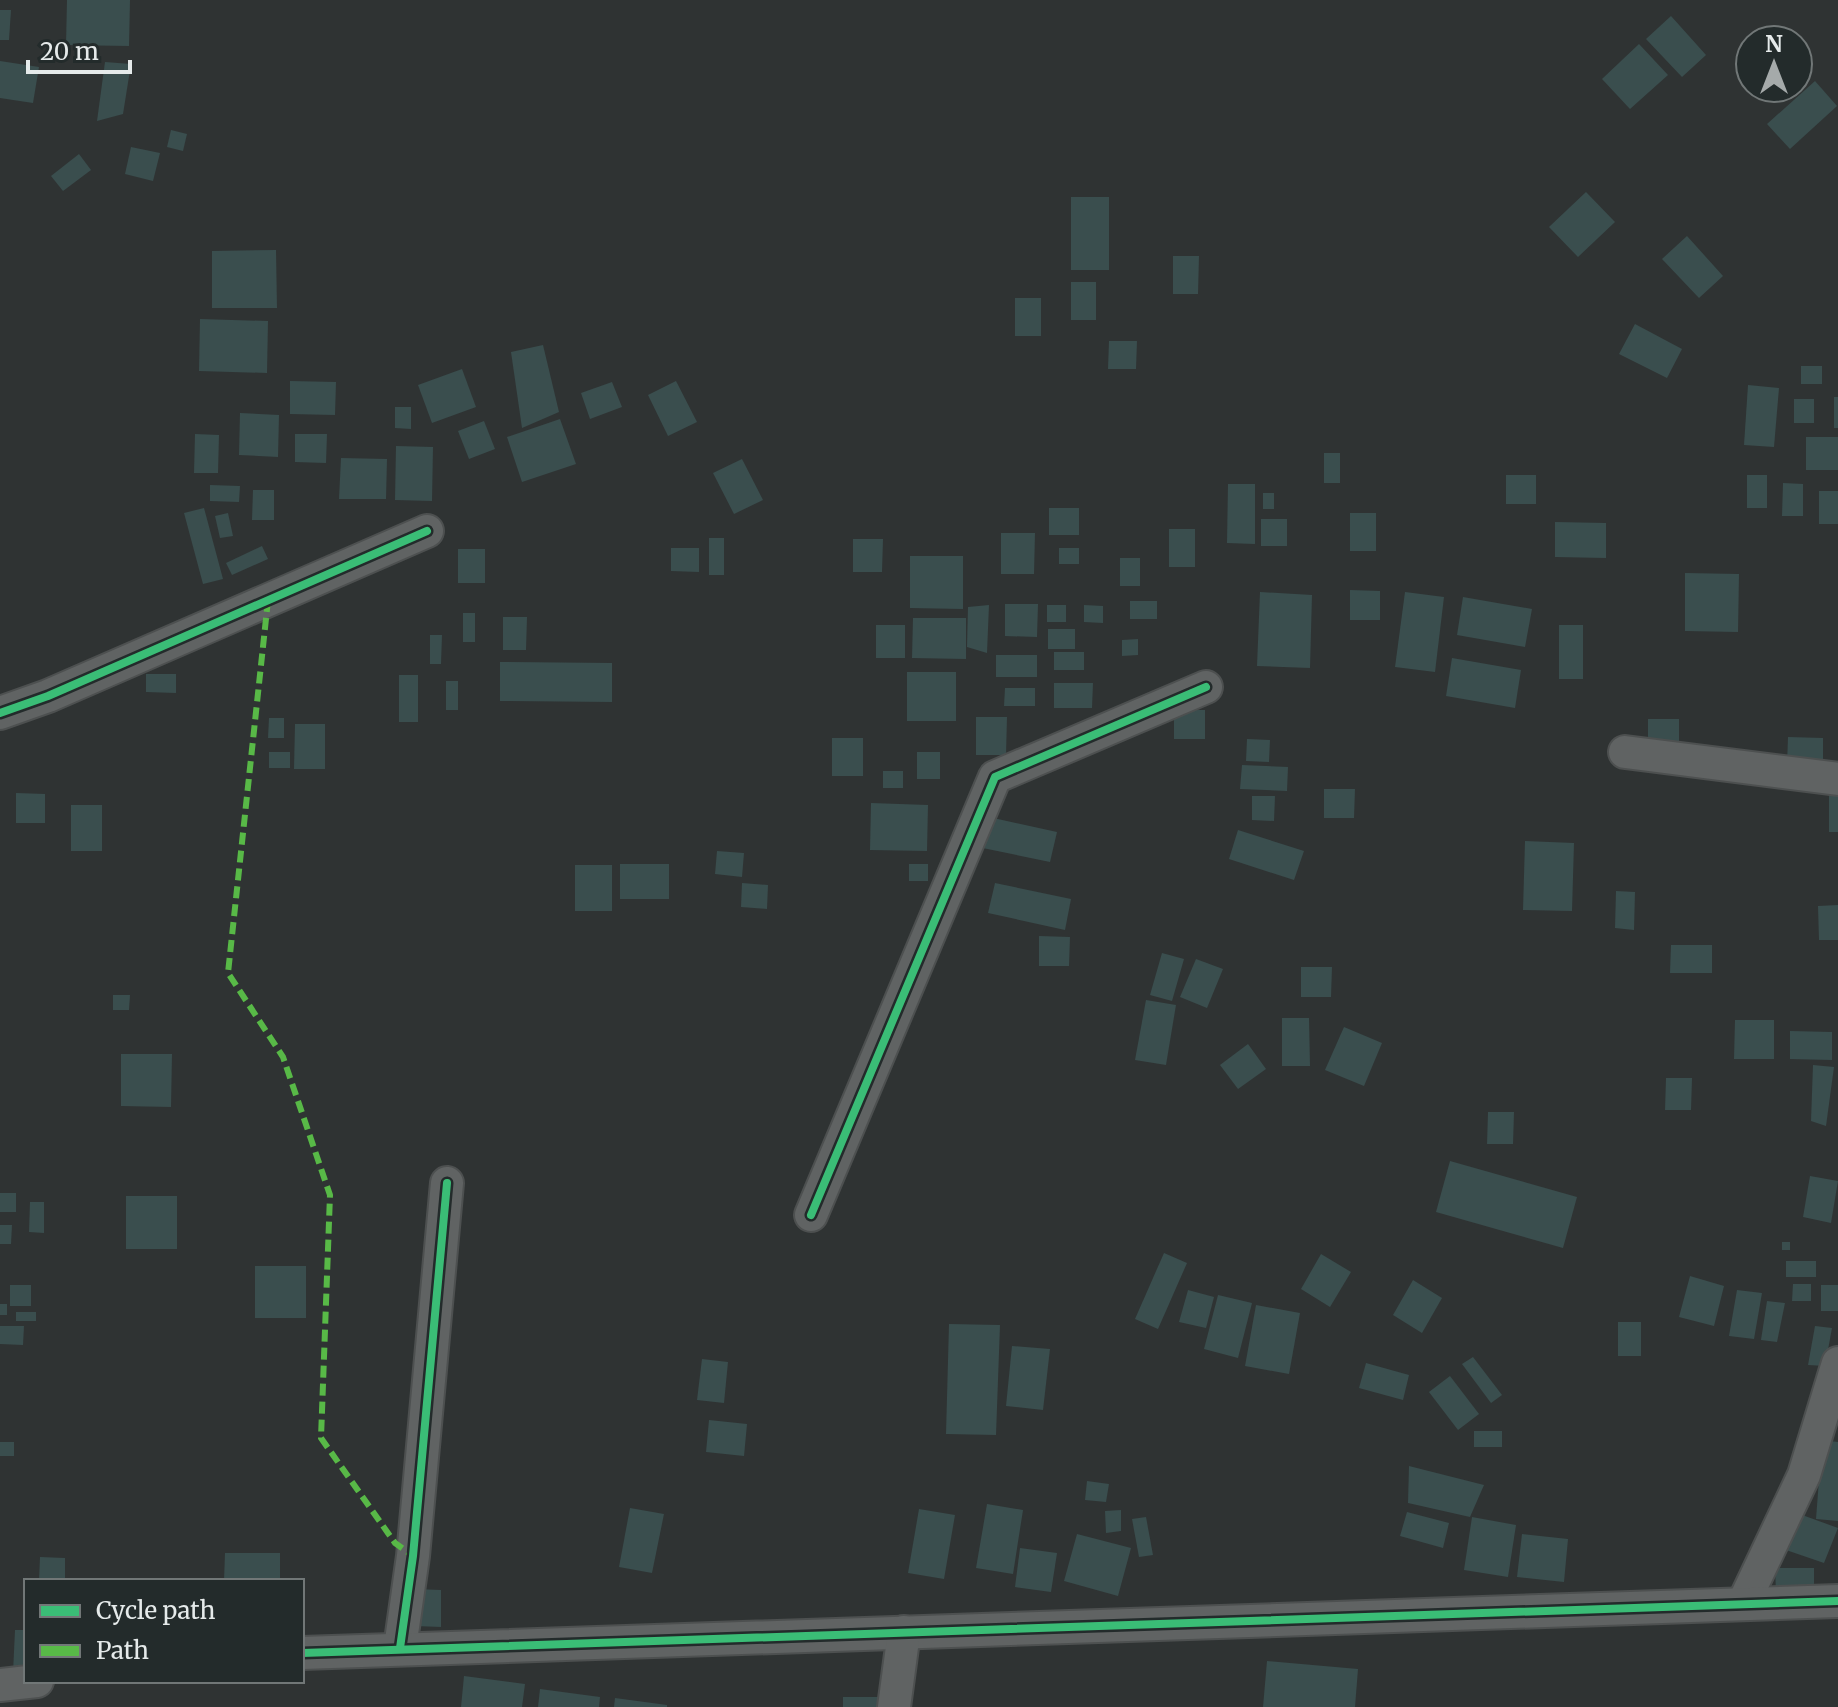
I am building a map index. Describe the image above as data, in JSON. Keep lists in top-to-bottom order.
{
  "legend": ["Cycle path", "Path"],
  "scale_bar": "20 m",
  "north": "top"
}
